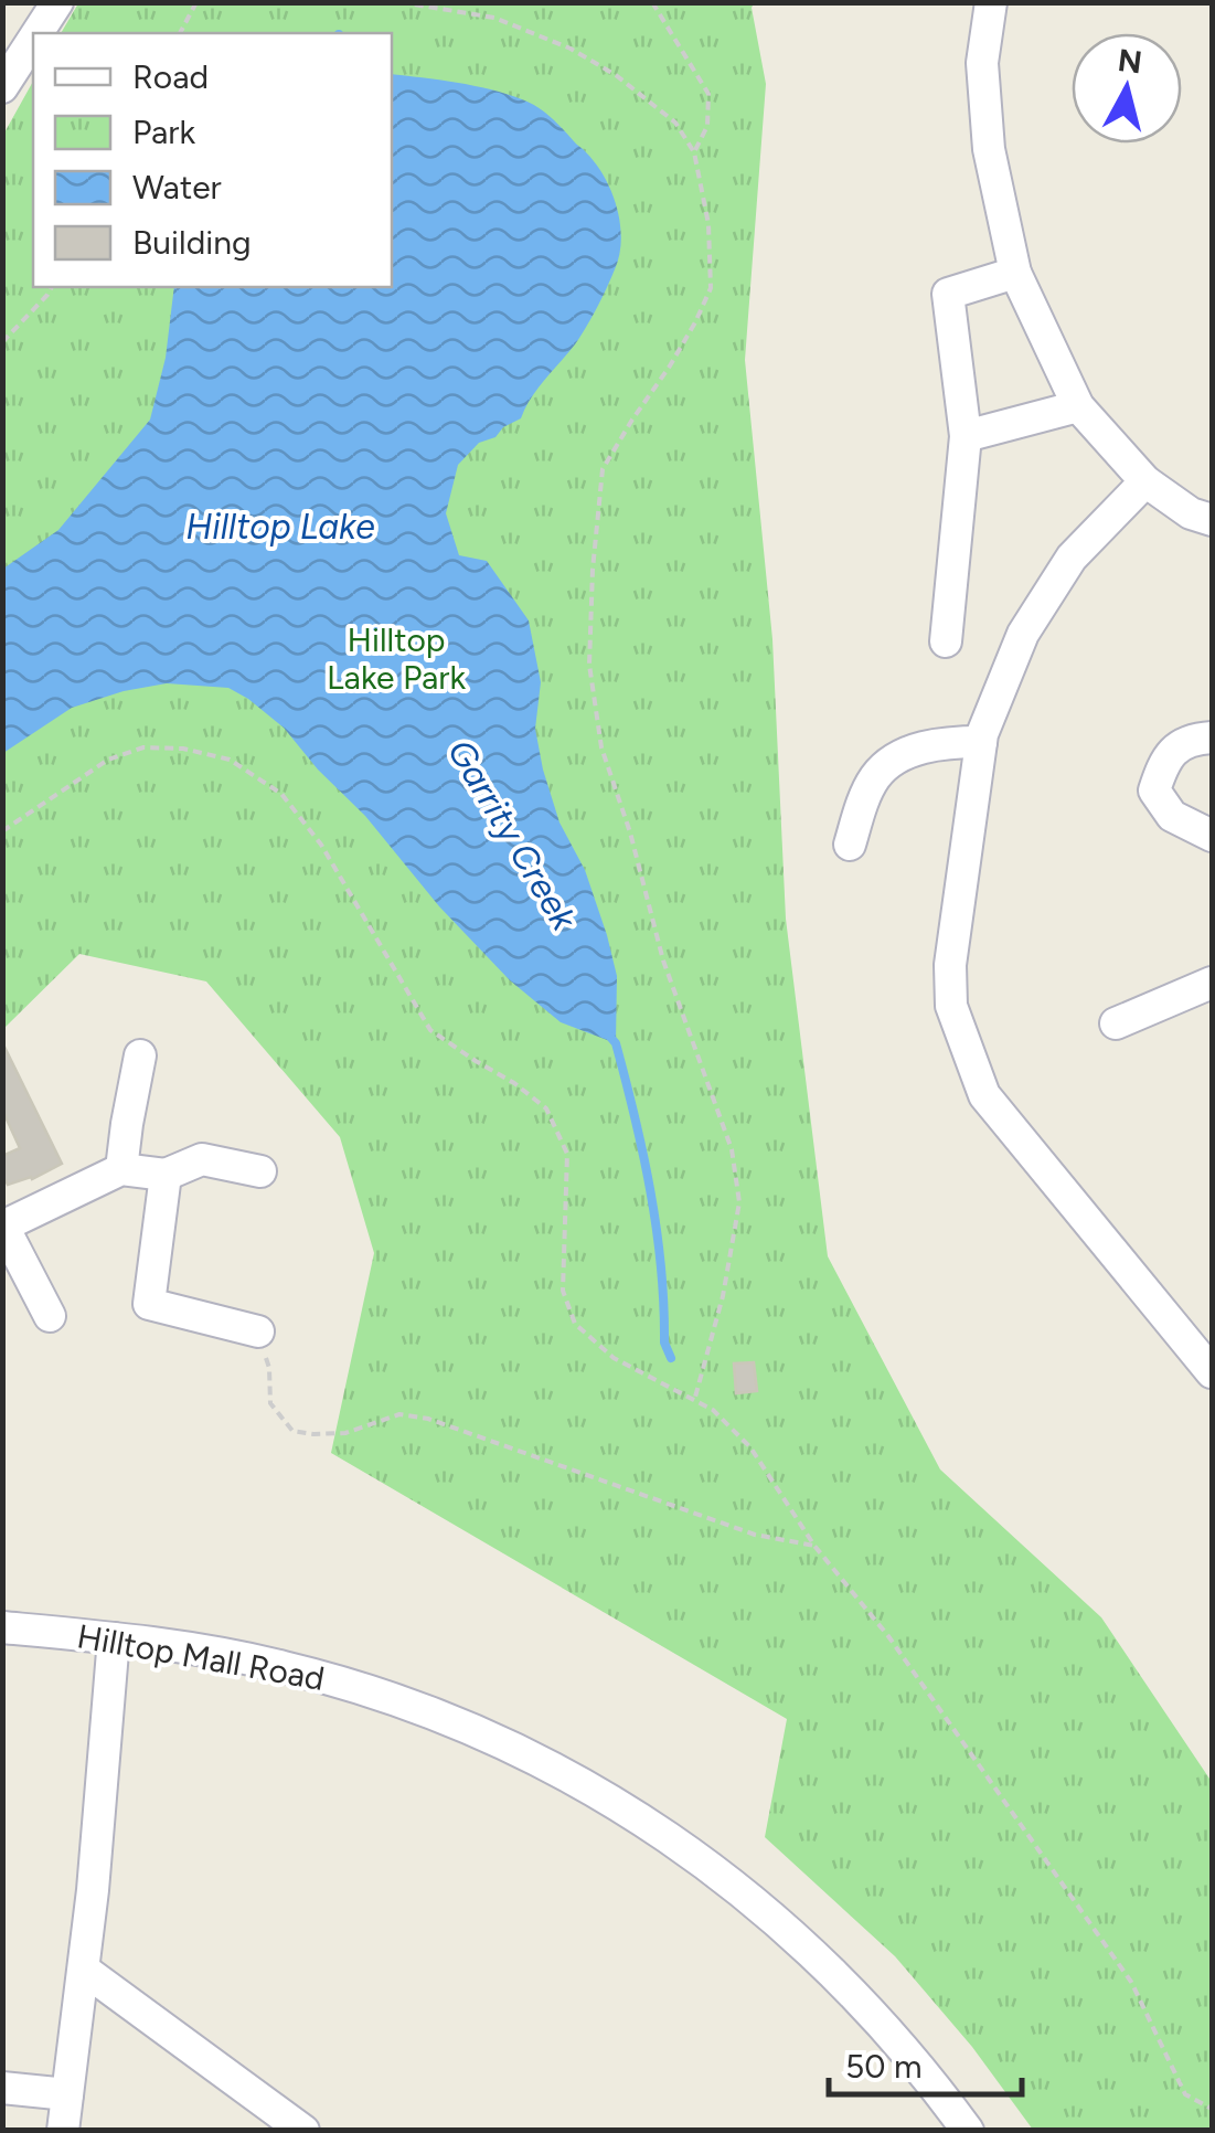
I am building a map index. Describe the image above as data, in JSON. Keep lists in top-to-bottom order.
{
  "streets": {
    "street": ["Hilltop Mall Road"]
  },
  "water": ["Hilltop Lake", "Garrity Creek"],
  "parks": ["Hilltop Lake Park"],
  "legend": [
    "Road",
    "Park",
    "Water",
    "Building"
  ],
  "scale_bar": "50 m",
  "north": "top"
}
